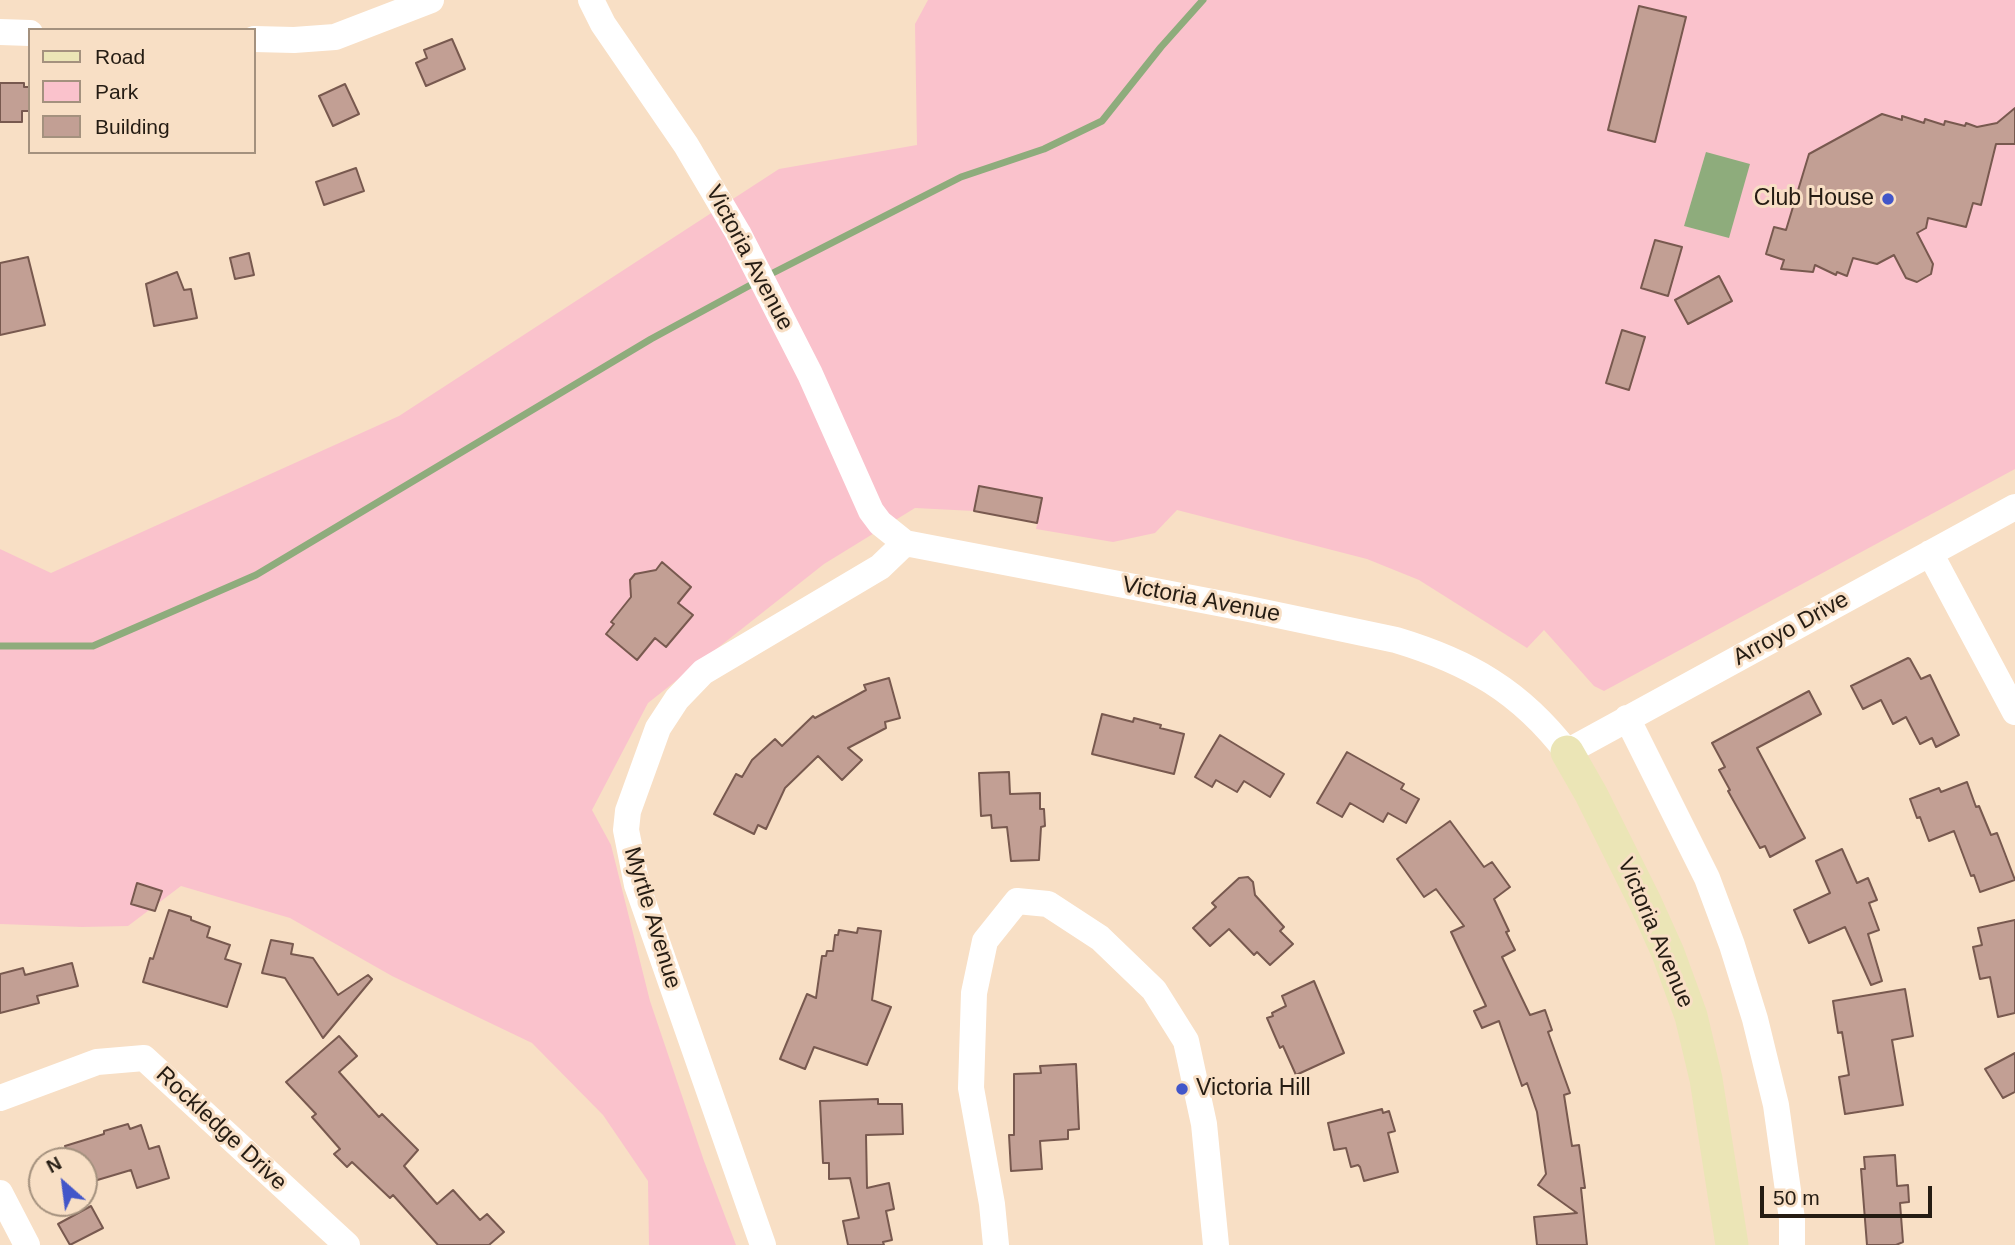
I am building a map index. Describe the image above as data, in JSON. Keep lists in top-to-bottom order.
{
  "streets": {
    "main road": ["Victoria Avenue"],
    "street": ["Arroyo Drive", "Myrtle Avenue", "Rockledge Drive"]
  },
  "crossings": [
    ["Victoria Avenue", "Arroyo Drive"],
    ["Victoria Avenue", "Myrtle Avenue"]
  ],
  "places": ["Club House", "Victoria Hill"],
  "legend": ["Road", "Park", "Building"],
  "scale_bar": "50 m",
  "north": "top left"
}
